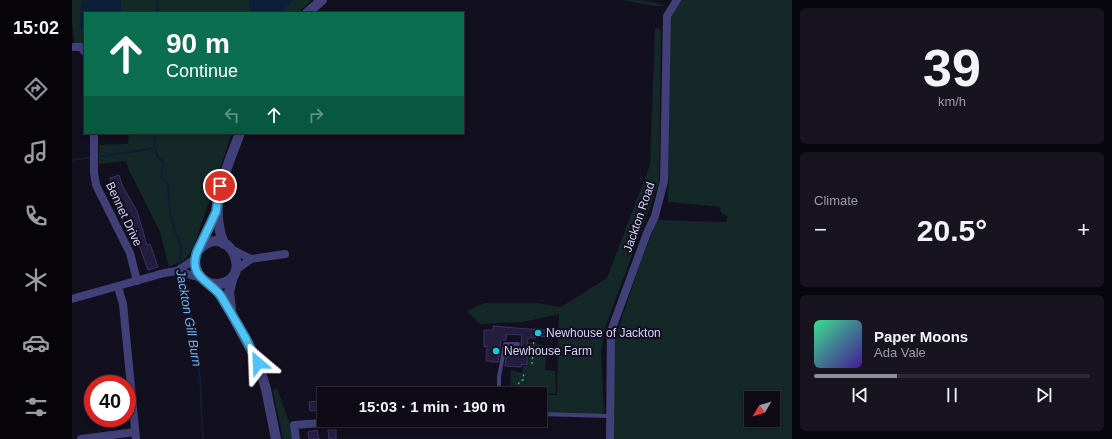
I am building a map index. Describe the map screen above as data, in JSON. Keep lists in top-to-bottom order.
{
  "streets": {
    "street": ["Bennet Drive", "Jackton Road"]
  },
  "water": ["Jackton Gill Burn"],
  "places": ["Newhouse of Jackton", "Newhouse Farm"],
  "north": "bottom left",
  "page": {
    "tabs": "15:02",
    "tile": [
      ["39", "km/h"],
      "Climate"
    ],
    "turn": ["90 m", "Continue"],
    "heat": ["−", "20.5°", "+"],
    "song": ["Paper Moons", "Ada Vale"],
    "limit": "40",
    "trip": "15:03 · 1 min · 190 m"
  }
}
